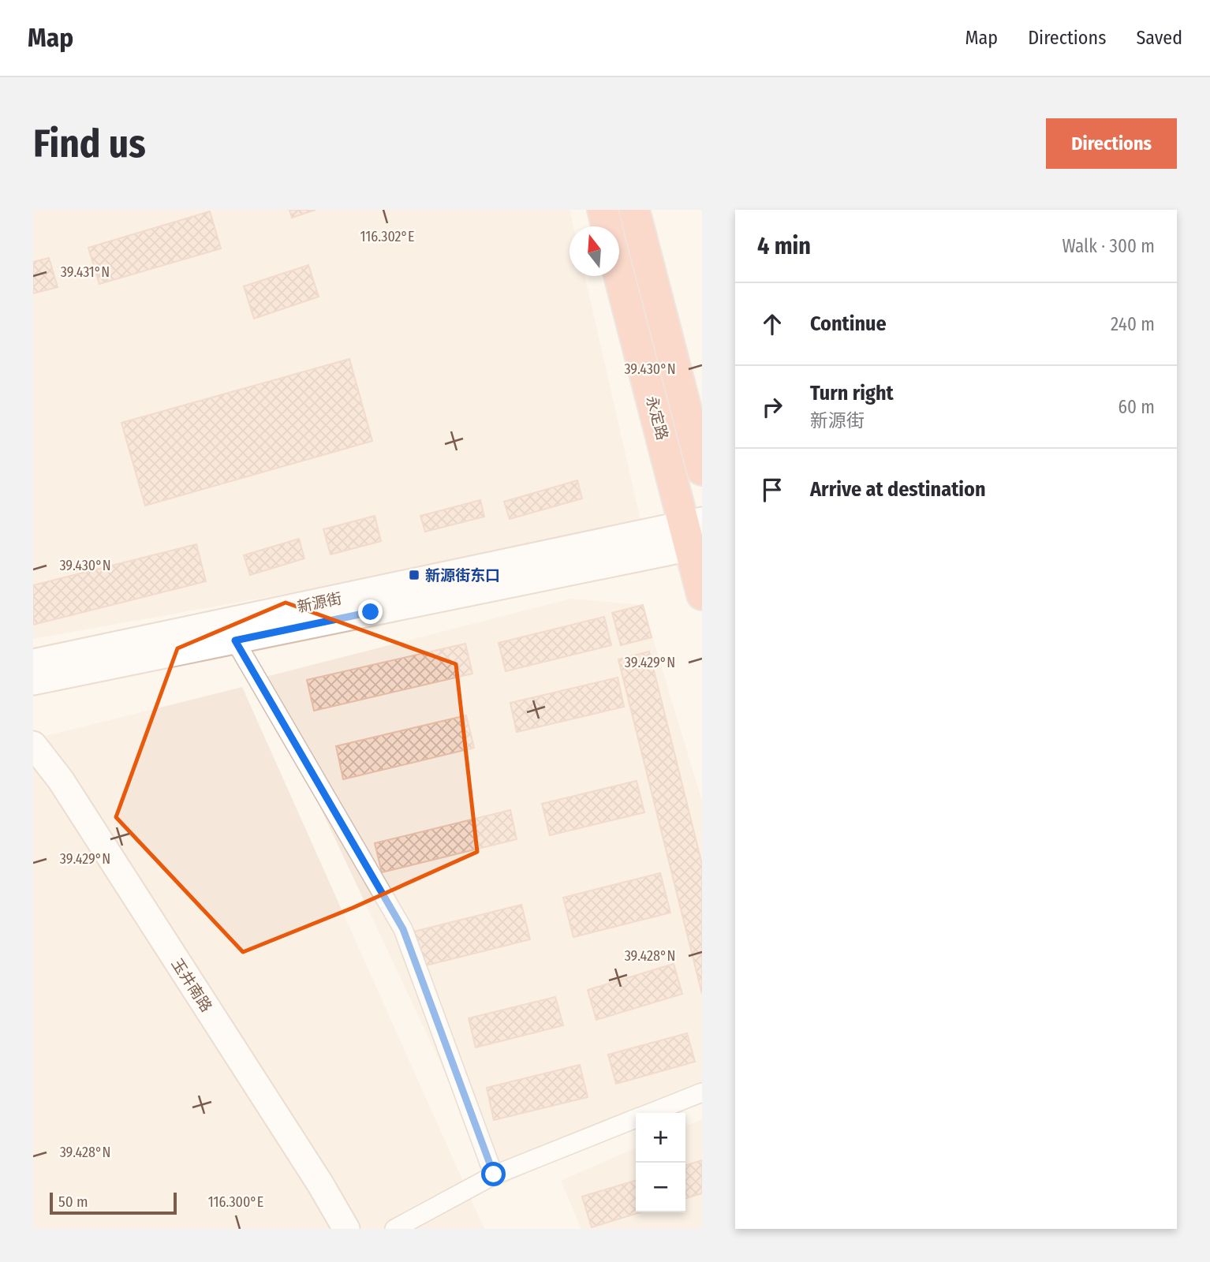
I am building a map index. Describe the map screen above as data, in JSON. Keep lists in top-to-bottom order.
{
  "streets": {
    "highway": ["永定路"],
    "main road": ["新源街", "玉井南路"]
  },
  "crossings": [
    ["永定路", "新源街"]
  ],
  "places": {
    "transit": ["新源街东口"]
  },
  "scale_bar": "50 m",
  "north": "top",
  "page": {
    "header": "Map",
    "nav": ["Map", "Directions", "Saved"],
    "buttons": "Directions",
    "title": "Find us",
    "heading": ["4 min", "Walk · 300 m"],
    "list": [
      ["Continue", "240 m"],
      ["Turn right", "新源街", "60 m"],
      "Arrive at destination"
    ],
    "map_buttons": ["+", "−"],
    "scale": "50 m"
  },
  "coordinates": [
    "116.302°E",
    "39.431°N",
    "39.430°N",
    "39.429°N",
    "39.428°N",
    "116.300°E"
  ]
}
